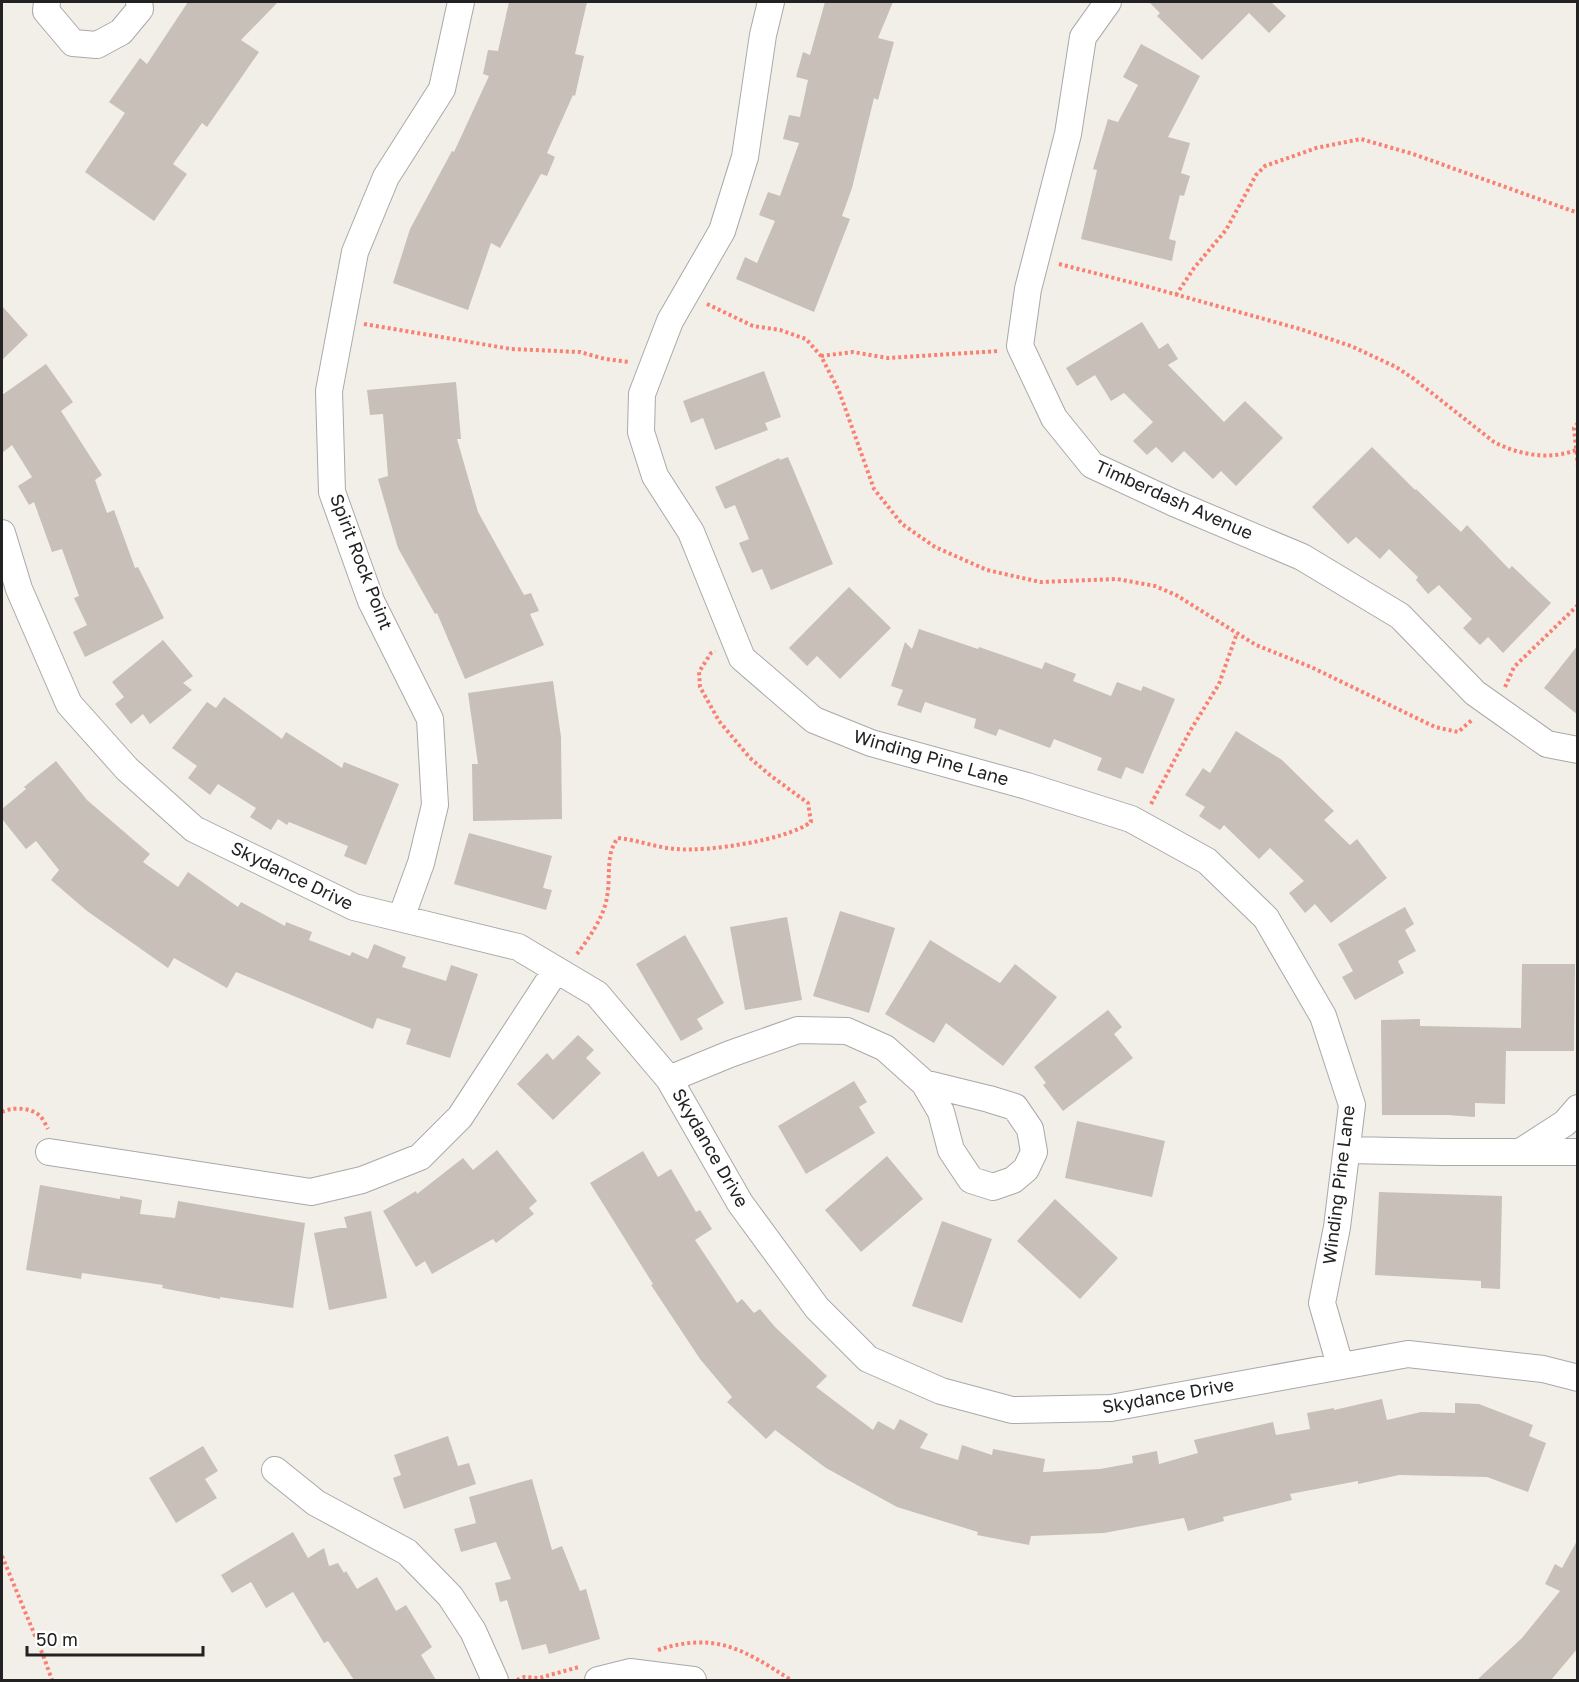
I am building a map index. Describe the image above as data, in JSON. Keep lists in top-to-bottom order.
{
  "streets": {
    "street": [
      "Timberdash Avenue",
      "Spirit Rock Point",
      "Winding Pine Lane",
      "Skydance Drive"
    ]
  },
  "crossings": [
    ["Spirit Rock Point", "Skydance Drive"],
    ["Winding Pine Lane", "Skydance Drive"]
  ],
  "scale_bar": "50 m"
}
